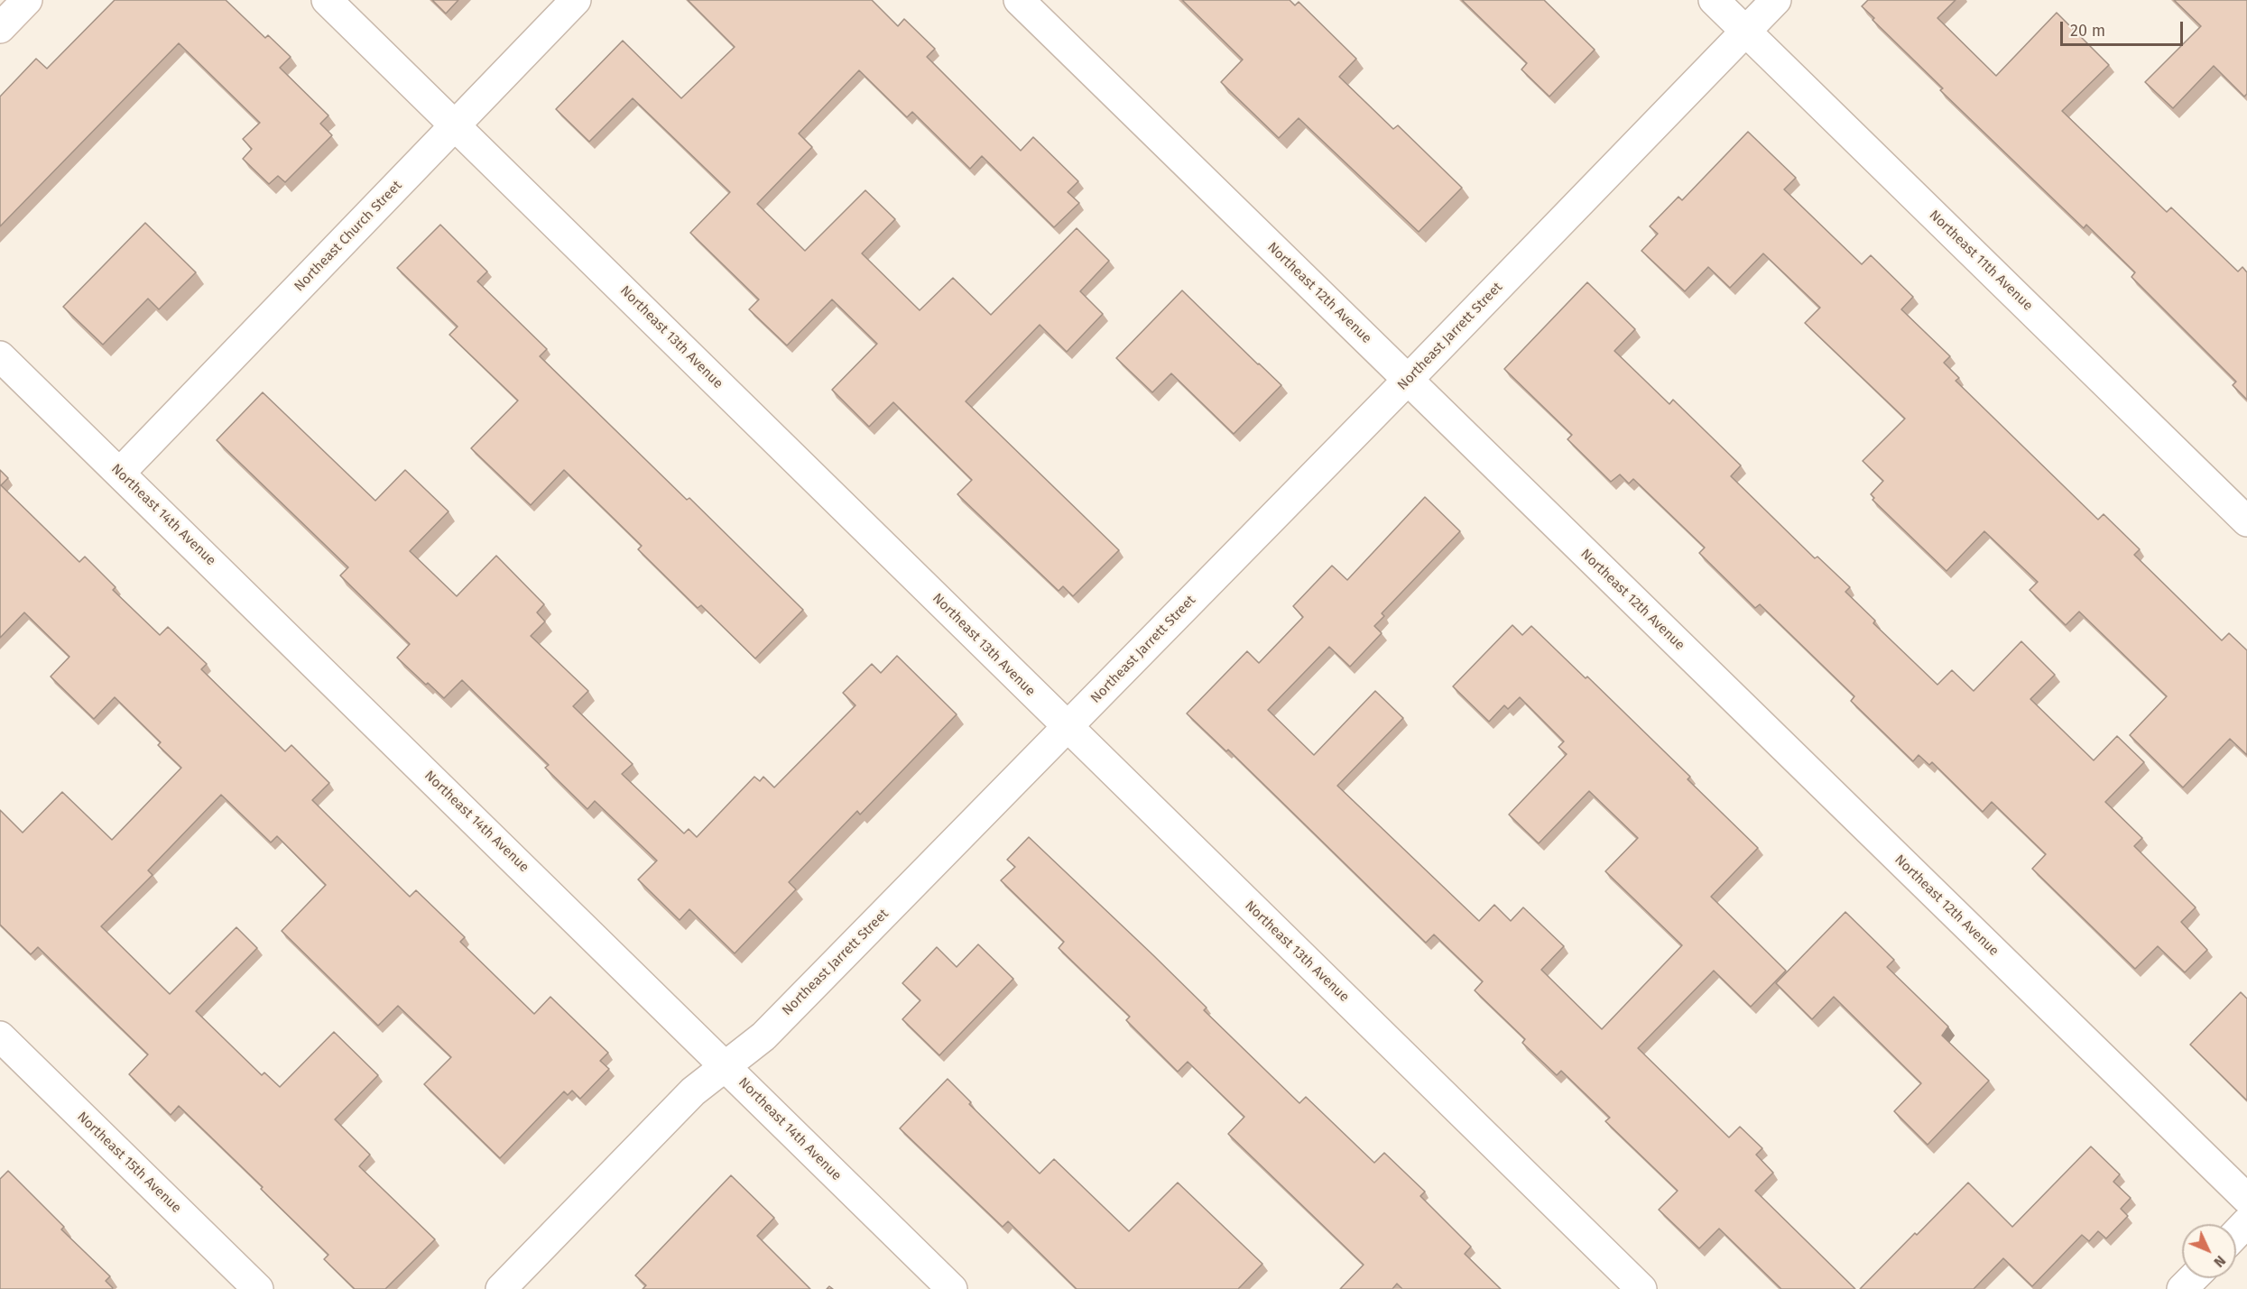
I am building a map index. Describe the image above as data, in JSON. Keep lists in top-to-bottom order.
{
  "streets": {
    "street": [
      "Northeast Church Street",
      "Northeast 11th Avenue",
      "Northeast 12th Avenue",
      "Northeast Jarrett Street",
      "Northeast 13th Avenue",
      "Northeast 14th Avenue",
      "Northeast 15th Avenue"
    ]
  },
  "crossings": [
    ["Northeast Church Street", "Northeast 13th Avenue"],
    ["Northeast Church Street", "Northeast 14th Avenue"],
    ["Northeast 11th Avenue", "Northeast Jarrett Street"],
    ["Northeast 12th Avenue", "Northeast Jarrett Street"],
    ["Northeast Jarrett Street", "Northeast 13th Avenue"],
    ["Northeast Jarrett Street", "Northeast 14th Avenue"]
  ],
  "scale_bar": "20 m",
  "north": "bottom right"
}
